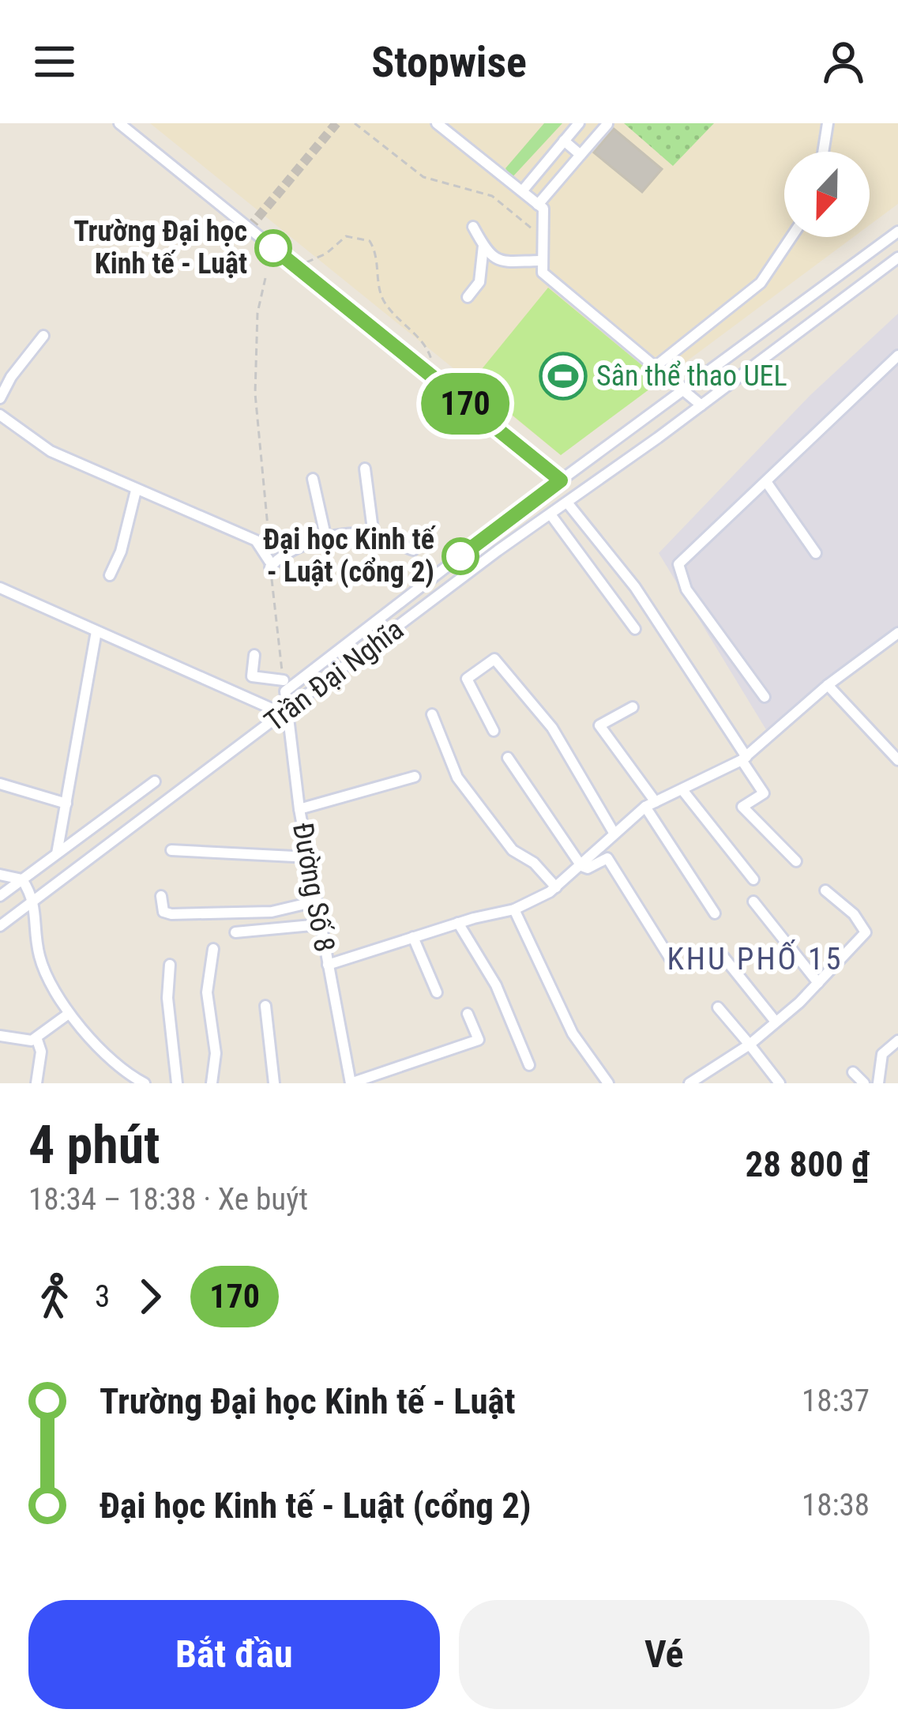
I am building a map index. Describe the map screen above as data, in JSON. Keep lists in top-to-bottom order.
{
  "streets": {
    "street": ["Trần Đại Nghĩa", "Đường Số 8"]
  },
  "crossings": [
    ["Trần Đại Nghĩa", "Đường Số 8"]
  ],
  "districts": ["KHU PHỐ 15"],
  "places": {
    "other": ["Trường Đại học Kinh tế - Luật", "Đại học Kinh tế - Luật (cổng 2)"],
    "sports": ["Sân thể thao UEL"]
  },
  "lines": ["bus line 170"],
  "north": "bottom",
  "page": {
    "header": "Stopwise",
    "on_map": "170",
    "heading": ["4 phút", "18:34 – 18:38 · Xe buýt", "28 800 ₫"],
    "legs": ["3", "170"],
    "list": [
      {
        "name": "Trường Đại học Kinh tế - Luật",
        "value": "18:37"
      },
      {
        "name": "Đại học Kinh tế - Luật (cổng 2)",
        "value": "18:38"
      }
    ],
    "buttons": ["Bắt đầu", "Vé"]
  }
}
